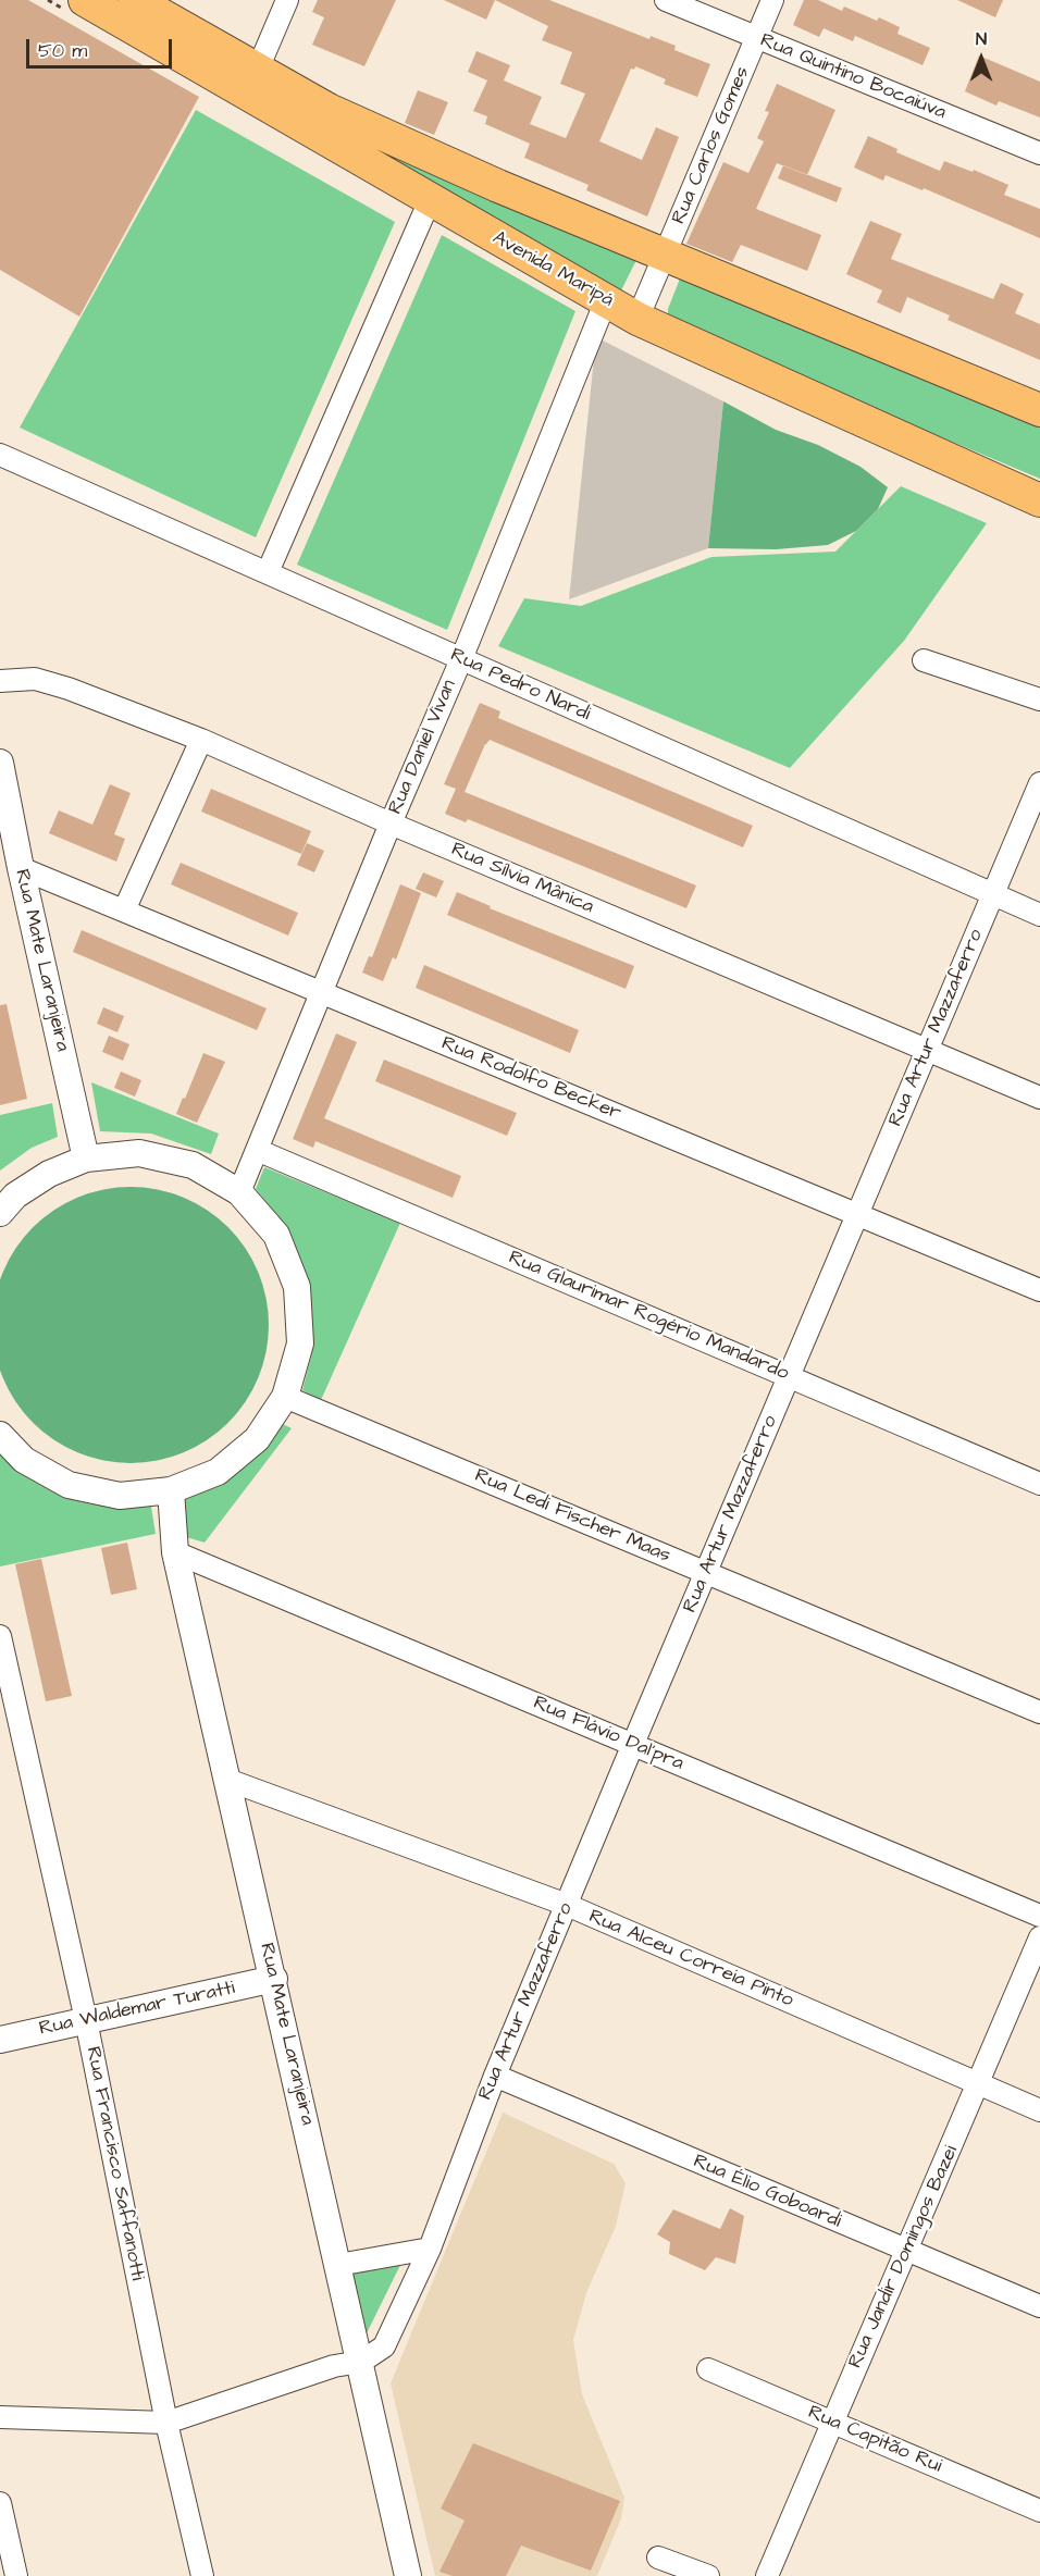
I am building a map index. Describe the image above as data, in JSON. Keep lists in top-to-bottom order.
{
  "streets": {
    "main road": ["Avenida Maripá"],
    "street": [
      "Rua Quintino Bocaiúva",
      "Rua Carlos Gomes",
      "Rua Pedro Nardi",
      "Rua Daniel Vivan",
      "Rua Sílvia Mânica",
      "Rua Mate Laranjeira",
      "Rua Artur Mazzaferro",
      "Rua Rodolfo Becker",
      "Rua Glaurimar Rogério Mandardo",
      "Rua Ledi Fischer Maas",
      "Rua Flávio Dal'pra",
      "Rua Alceu Correia Pinto",
      "Rua Waldemar Turatti",
      "Rua Francisco Saffanotti",
      "Rua Élio Goboardi",
      "Rua Jandir Domingos Bazei",
      "Rua Capitão Rui"
    ]
  },
  "crossings": [
    ["Rua Quintino Bocaiúva", "Rua Carlos Gomes"],
    ["Rua Carlos Gomes", "Avenida Maripá"],
    ["Avenida Maripá", "Rua Daniel Vivan"],
    ["Rua Pedro Nardi", "Rua Daniel Vivan"],
    ["Rua Pedro Nardi", "Rua Artur Mazzaferro"],
    ["Rua Daniel Vivan", "Rua Sílvia Mânica"],
    ["Rua Daniel Vivan", "Rua Rodolfo Becker"],
    ["Rua Daniel Vivan", "Rua Glaurimar Rogério Mandardo"],
    ["Rua Sílvia Mânica", "Rua Artur Mazzaferro"],
    ["Rua Mate Laranjeira", "Rua Artur Mazzaferro"],
    ["Rua Mate Laranjeira", "Rua Rodolfo Becker"],
    ["Rua Mate Laranjeira", "Rua Flávio Dal'pra"],
    ["Rua Mate Laranjeira", "Rua Alceu Correia Pinto"],
    ["Rua Mate Laranjeira", "Rua Waldemar Turatti"],
    ["Rua Artur Mazzaferro", "Rua Rodolfo Becker"],
    ["Rua Artur Mazzaferro", "Rua Glaurimar Rogério Mandardo"],
    ["Rua Artur Mazzaferro", "Rua Ledi Fischer Maas"],
    ["Rua Artur Mazzaferro", "Rua Flávio Dal'pra"],
    ["Rua Artur Mazzaferro", "Rua Alceu Correia Pinto"],
    ["Rua Artur Mazzaferro", "Rua Francisco Saffanotti"],
    ["Rua Artur Mazzaferro", "Rua Élio Goboardi"],
    ["Rua Alceu Correia Pinto", "Rua Jandir Domingos Bazei"],
    ["Rua Waldemar Turatti", "Rua Francisco Saffanotti"],
    ["Rua Élio Goboardi", "Rua Jandir Domingos Bazei"],
    ["Rua Jandir Domingos Bazei", "Rua Capitão Rui"]
  ],
  "scale_bar": "50 m",
  "north": "top"
}
